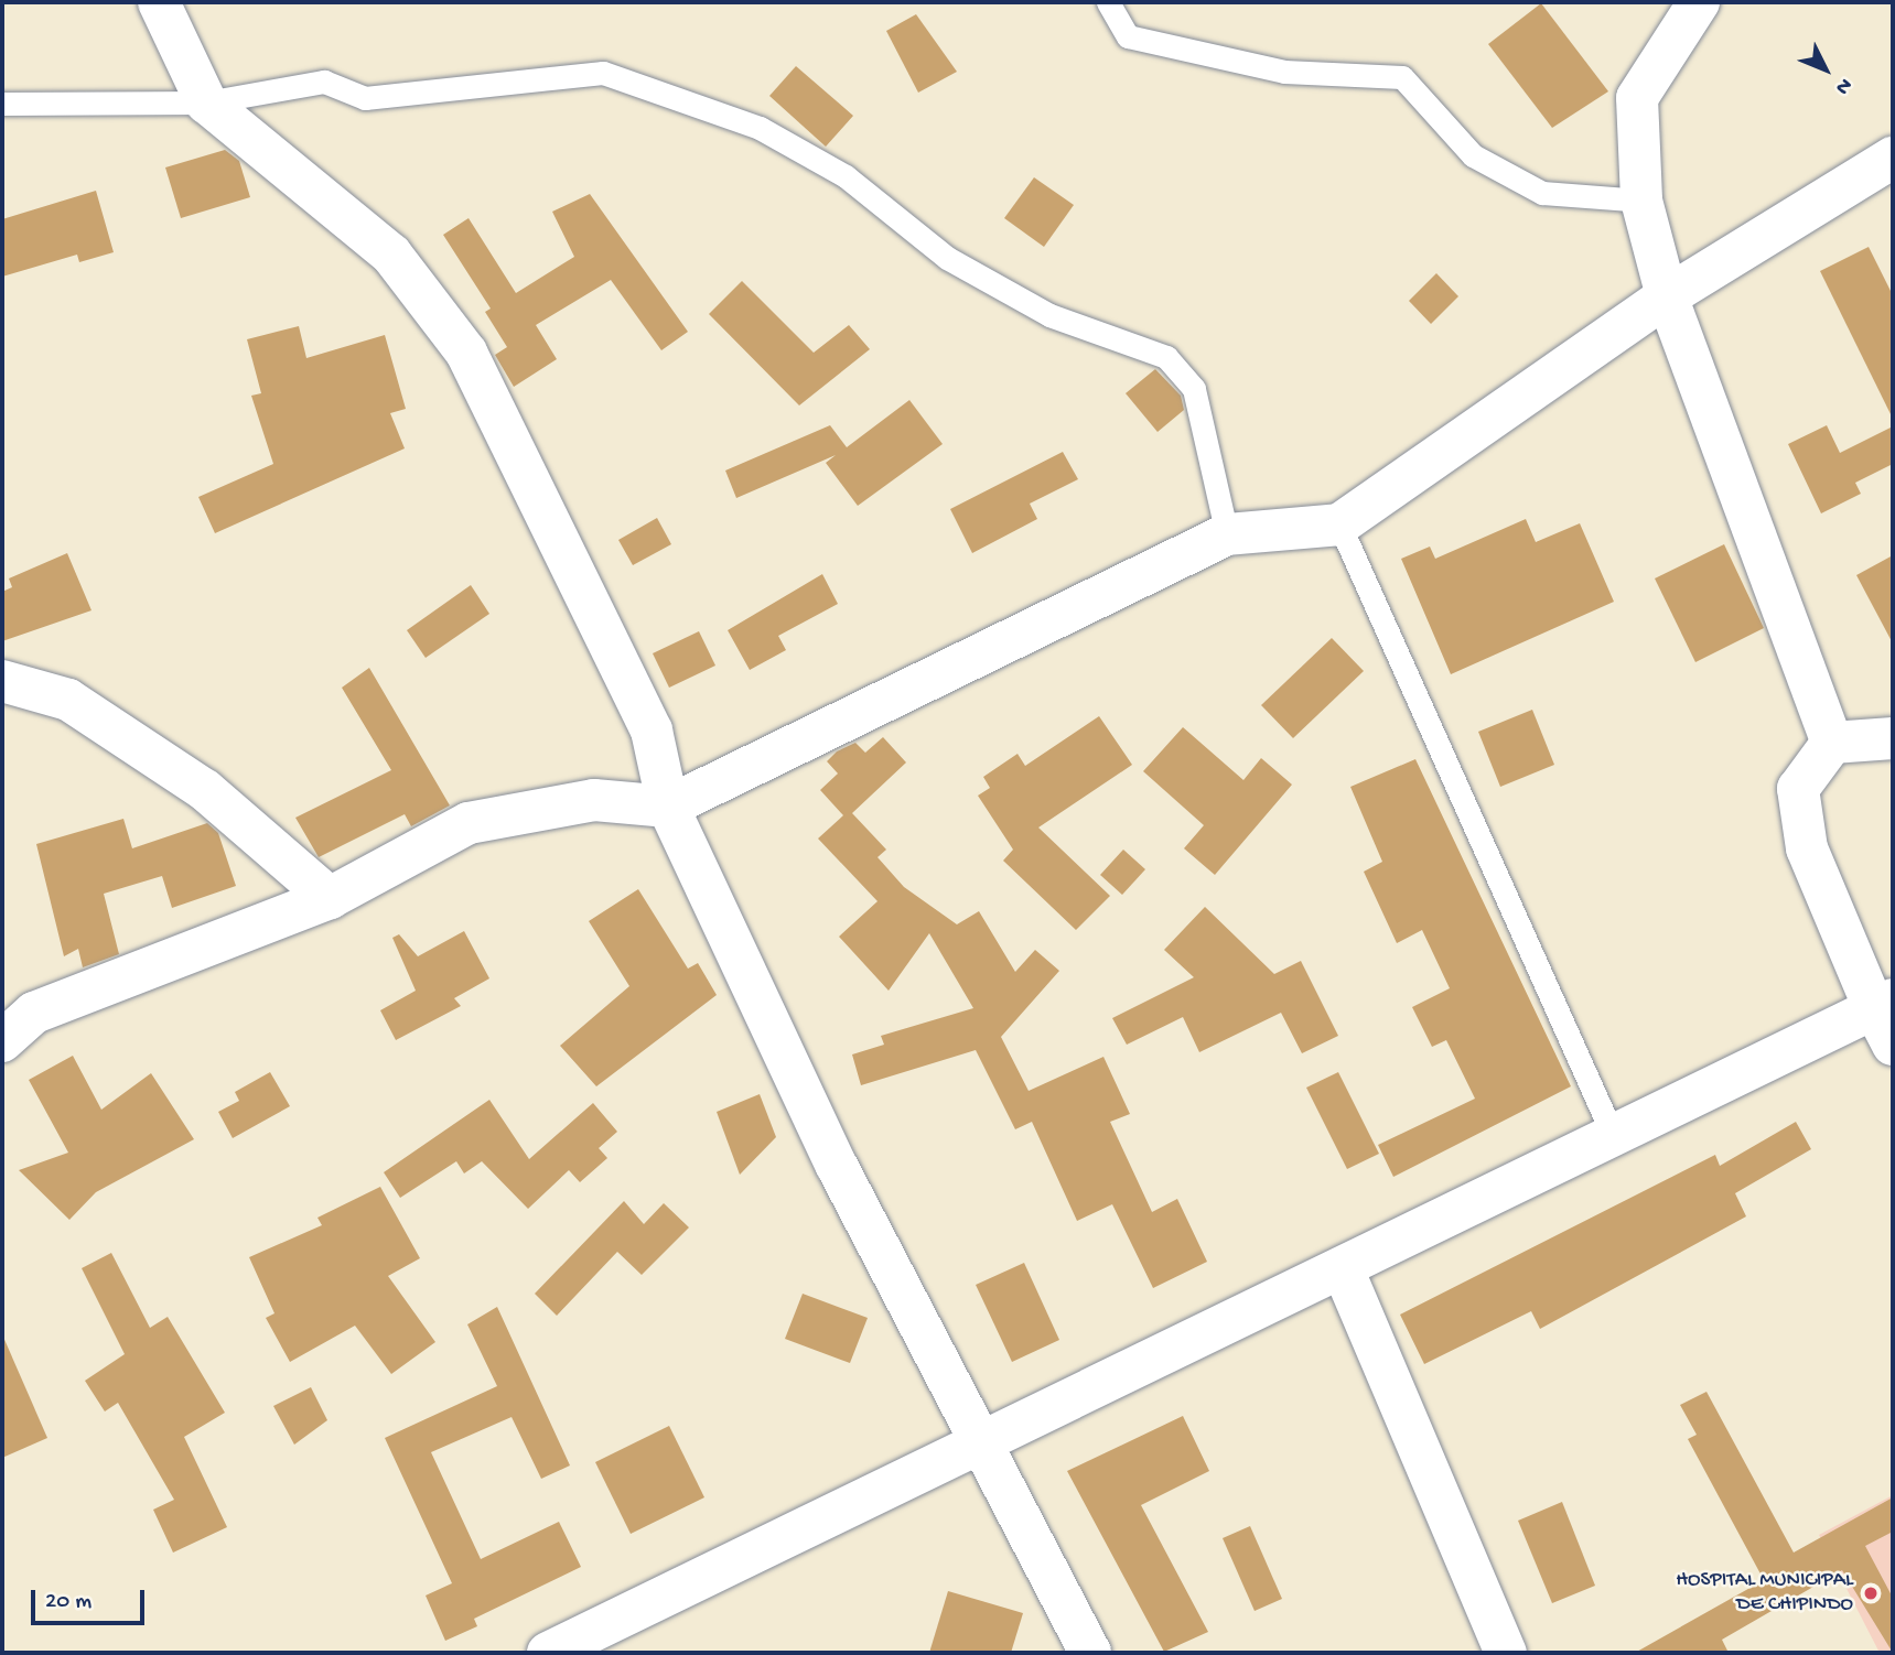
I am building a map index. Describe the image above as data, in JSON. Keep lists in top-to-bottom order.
{
  "places": ["HOSPITAL MUNICIPAL DE CHIPINDO"],
  "scale_bar": "20 m",
  "north": "bottom right"
}
